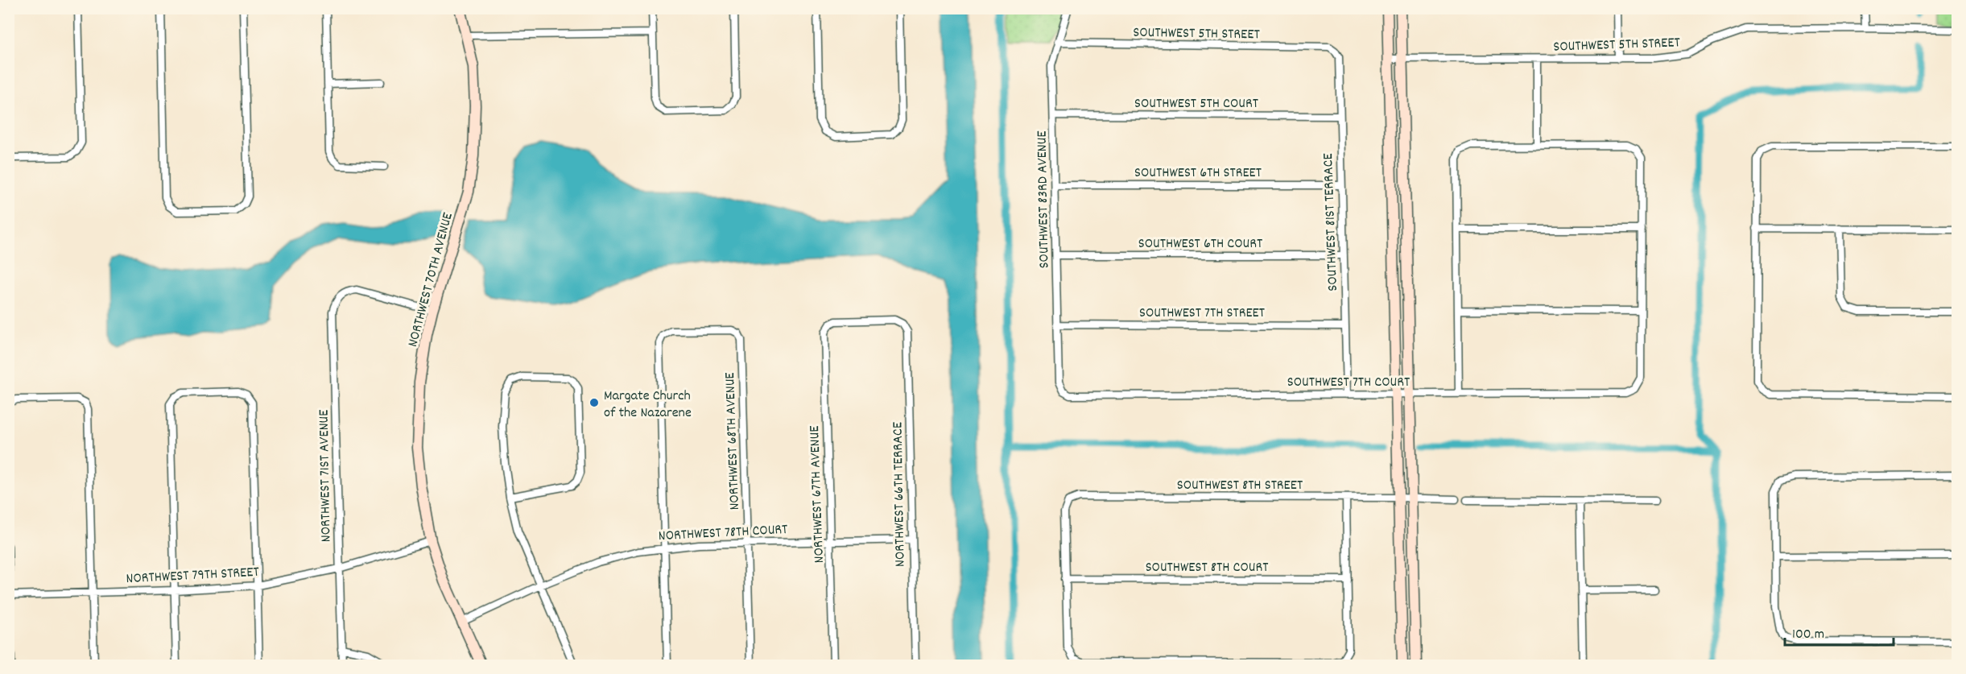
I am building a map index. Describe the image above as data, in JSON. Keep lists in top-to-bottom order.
{
  "streets": {
    "street": [
      "SOUTHWEST 5TH STREET",
      "SOUTHWEST 5TH COURT",
      "SOUTHWEST 6TH STREET",
      "SOUTHWEST 83RD AVENUE",
      "SOUTHWEST 81ST TERRACE",
      "SOUTHWEST 6TH COURT",
      "NORTHWEST 70TH AVENUE",
      "SOUTHWEST 7TH STREET",
      "SOUTHWEST 7TH COURT",
      "NORTHWEST 68TH AVENUE",
      "NORTHWEST 71ST AVENUE",
      "SOUTHWEST 8TH STREET",
      "NORTHWEST 67TH AVENUE",
      "NORTHWEST 66TH TERRACE",
      "NORTHWEST 78TH COURT",
      "SOUTHWEST 8TH COURT",
      "NORTHWEST 79TH STREET"
    ]
  },
  "crossings": [
    ["SOUTHWEST 5TH STREET", "SOUTHWEST 83RD AVENUE"],
    ["SOUTHWEST 5TH STREET", "SOUTHWEST 81ST TERRACE"],
    ["SOUTHWEST 5TH COURT", "SOUTHWEST 83RD AVENUE"],
    ["SOUTHWEST 5TH COURT", "SOUTHWEST 81ST TERRACE"],
    ["SOUTHWEST 6TH STREET", "SOUTHWEST 83RD AVENUE"],
    ["SOUTHWEST 6TH STREET", "SOUTHWEST 81ST TERRACE"],
    ["SOUTHWEST 83RD AVENUE", "SOUTHWEST 6TH COURT"],
    ["SOUTHWEST 83RD AVENUE", "SOUTHWEST 7TH STREET"],
    ["SOUTHWEST 83RD AVENUE", "SOUTHWEST 7TH COURT"],
    ["SOUTHWEST 81ST TERRACE", "SOUTHWEST 6TH COURT"],
    ["SOUTHWEST 81ST TERRACE", "SOUTHWEST 7TH STREET"],
    ["SOUTHWEST 81ST TERRACE", "SOUTHWEST 7TH COURT"],
    ["NORTHWEST 70TH AVENUE", "NORTHWEST 71ST AVENUE"],
    ["NORTHWEST 70TH AVENUE", "NORTHWEST 78TH COURT"],
    ["NORTHWEST 70TH AVENUE", "NORTHWEST 79TH STREET"],
    ["NORTHWEST 68TH AVENUE", "NORTHWEST 78TH COURT"],
    ["NORTHWEST 71ST AVENUE", "NORTHWEST 79TH STREET"],
    ["SOUTHWEST 8TH STREET", "SOUTHWEST 8TH COURT"],
    ["NORTHWEST 67TH AVENUE", "NORTHWEST 66TH TERRACE"],
    ["NORTHWEST 67TH AVENUE", "NORTHWEST 78TH COURT"],
    ["NORTHWEST 66TH TERRACE", "NORTHWEST 78TH COURT"]
  ],
  "places": ["Margate Church of the Nazarene"],
  "scale_bar": "100 m"
}
